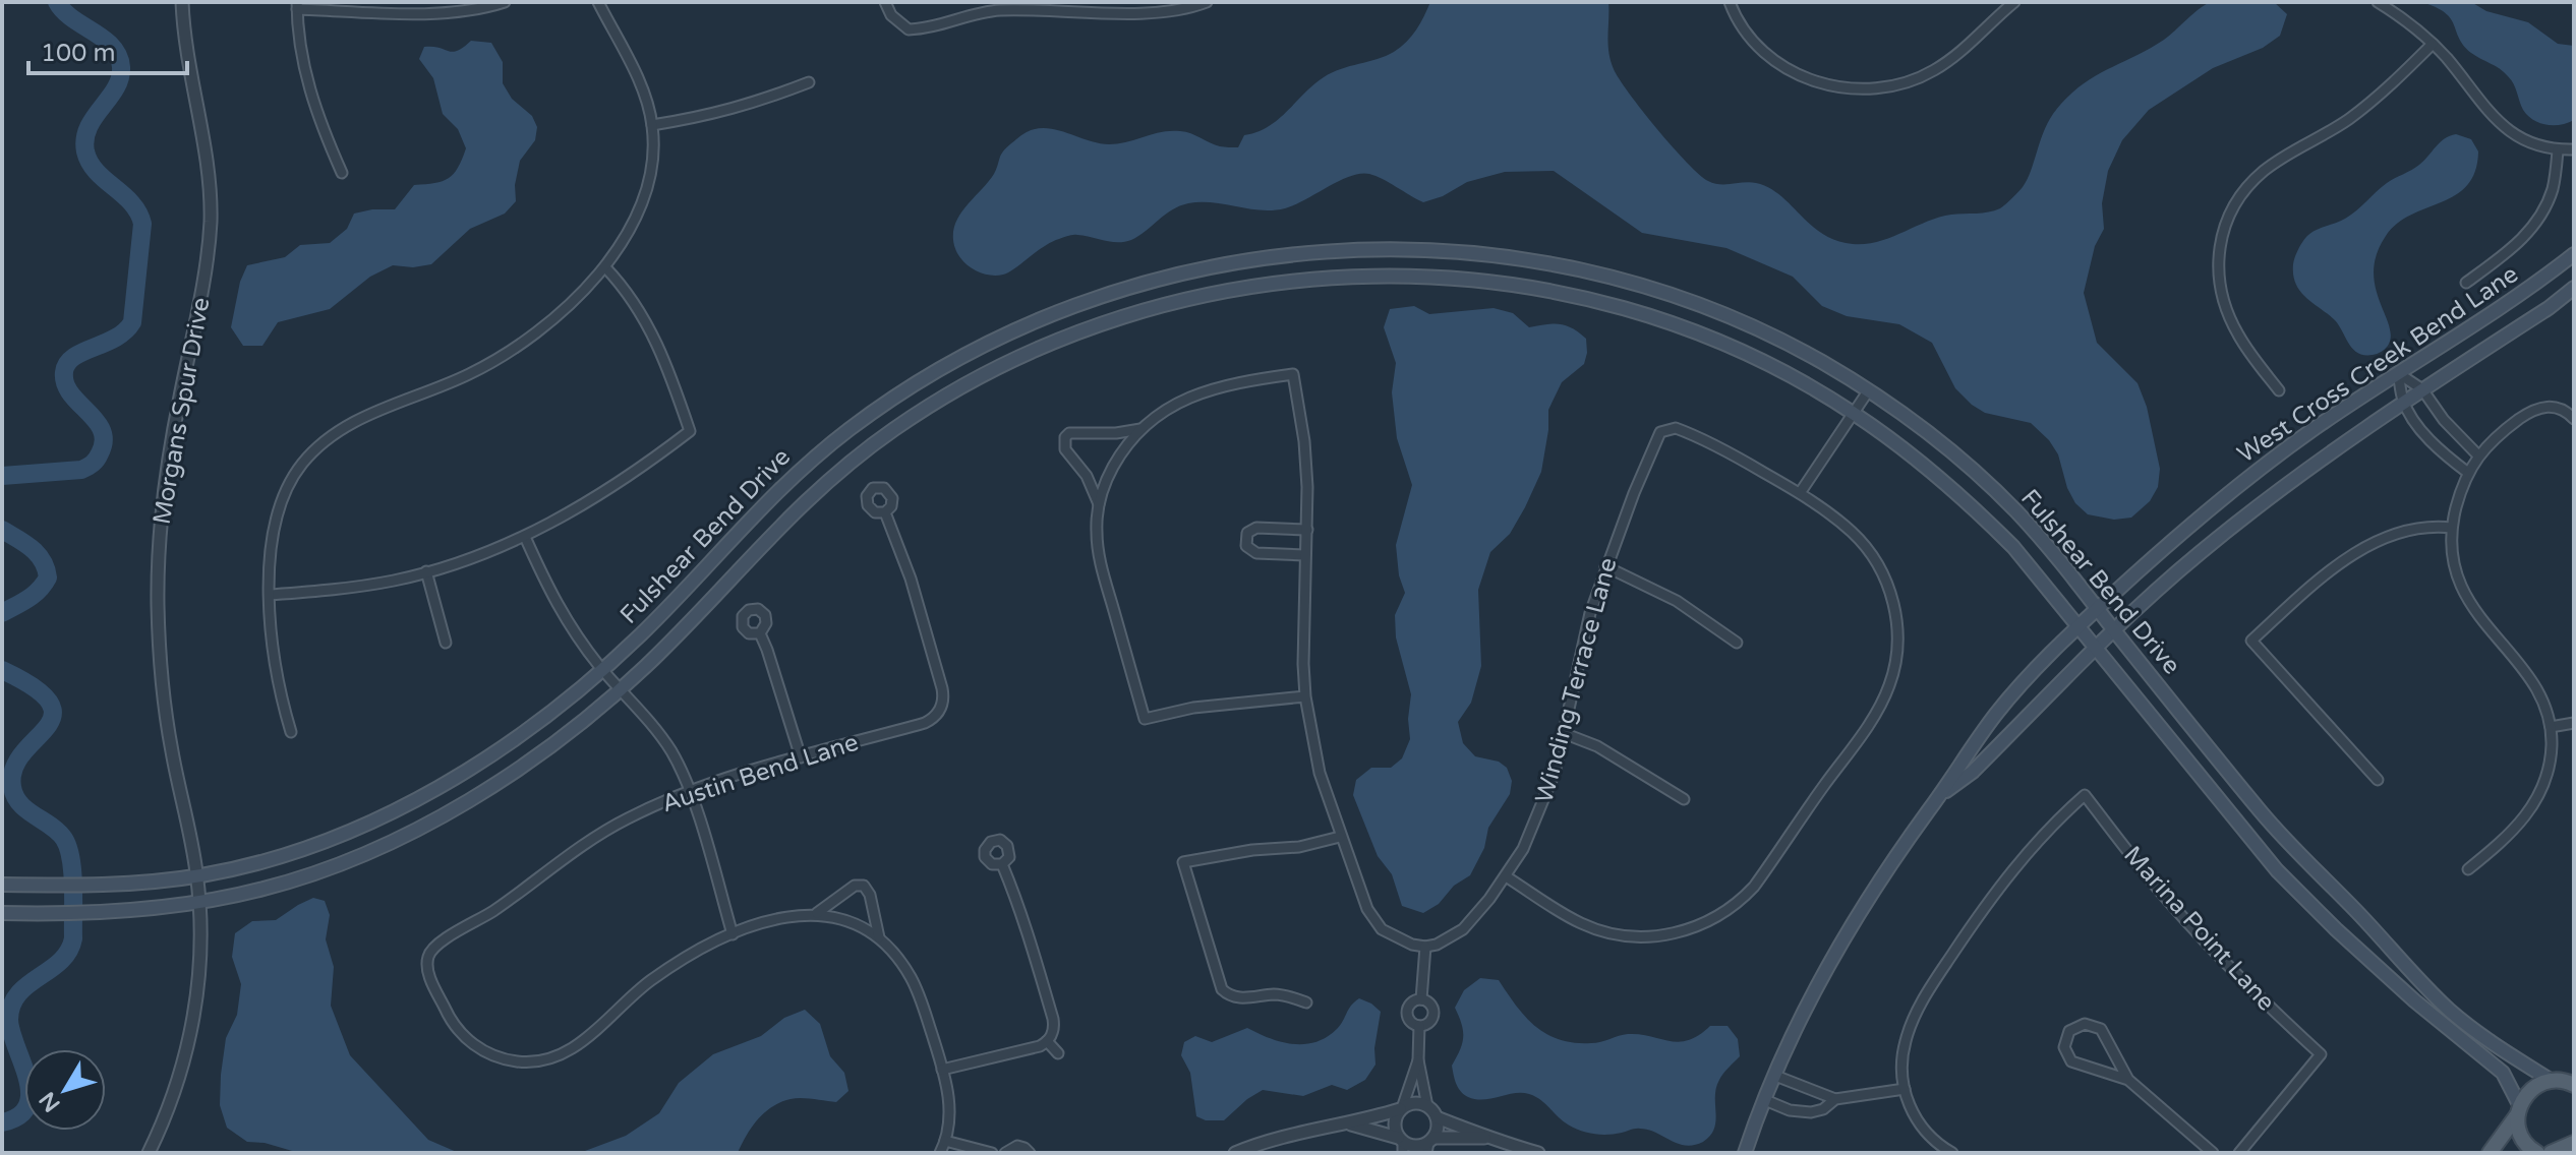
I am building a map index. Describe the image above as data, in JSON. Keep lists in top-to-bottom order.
{
  "streets": {
    "main road": ["West Cross Creek Bend Lane", "Fulshear Bend Drive"],
    "street": [
      "Morgans Spur Drive",
      "Winding Terrace Lane",
      "Austin Bend Lane",
      "Marina Point Lane"
    ]
  },
  "crossings": [
    ["West Cross Creek Bend Lane", "Fulshear Bend Drive"],
    ["Morgans Spur Drive", "Fulshear Bend Drive"]
  ],
  "scale_bar": "100 m",
  "north": "bottom left"
}
